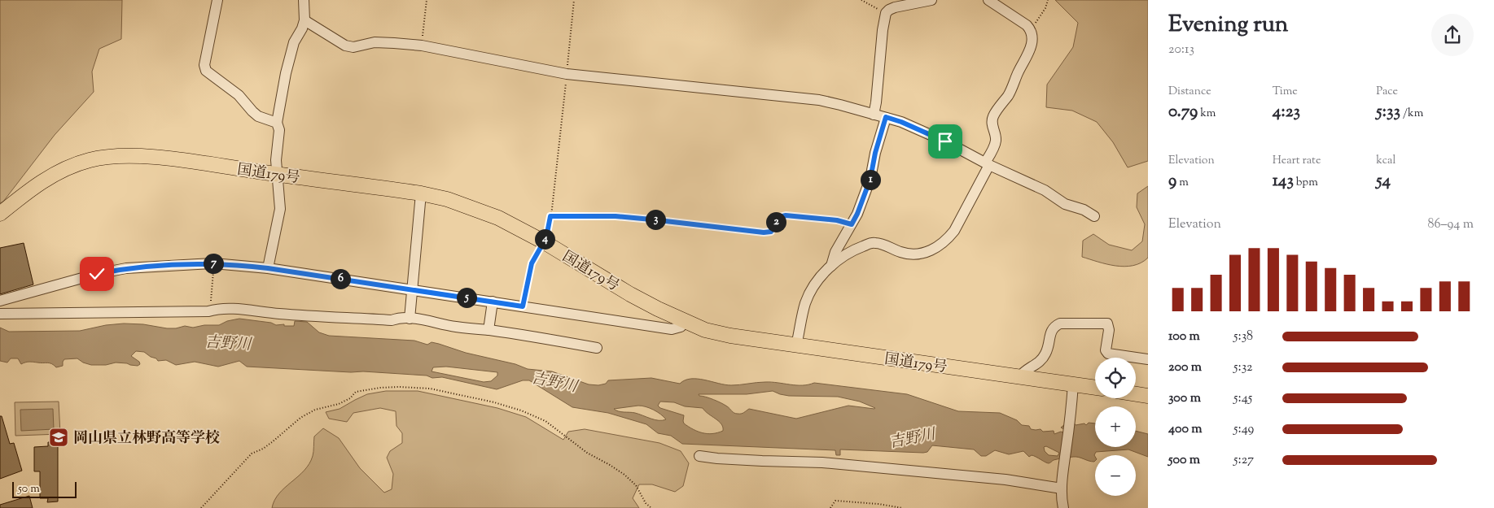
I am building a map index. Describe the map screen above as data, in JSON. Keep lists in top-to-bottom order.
{
  "streets": {
    "highway": ["国道179号"]
  },
  "water": ["吉野川"],
  "places": {
    "school or university": ["岡山県立林野高等学校"]
  },
  "scale_bar": "50 m",
  "page": {
    "heading": ["Evening run", "20:13"],
    "stats": [
      ["Distance", "0.79 km"],
      ["Time", "4:23"],
      ["Pace", "5:33 /km"],
      ["Elevation", "9 m"],
      ["Heart rate", "143 bpm"],
      ["kcal", "54"]
    ],
    "pins": [
      "1",
      "3",
      "2",
      "4",
      "7",
      "6",
      "5"
    ],
    "chart": ["Elevation", "86–94 m"],
    "list": [
      {
        "name": "100 m",
        "note": "5:38"
      },
      {
        "name": "200 m",
        "note": "5:32"
      },
      {
        "name": "300 m",
        "note": "5:45"
      },
      {
        "name": "400 m",
        "note": "5:49"
      },
      {
        "name": "500 m",
        "note": "5:27"
      }
    ],
    "map_buttons": ["+", "−"],
    "scale": "50 m"
  }
}
